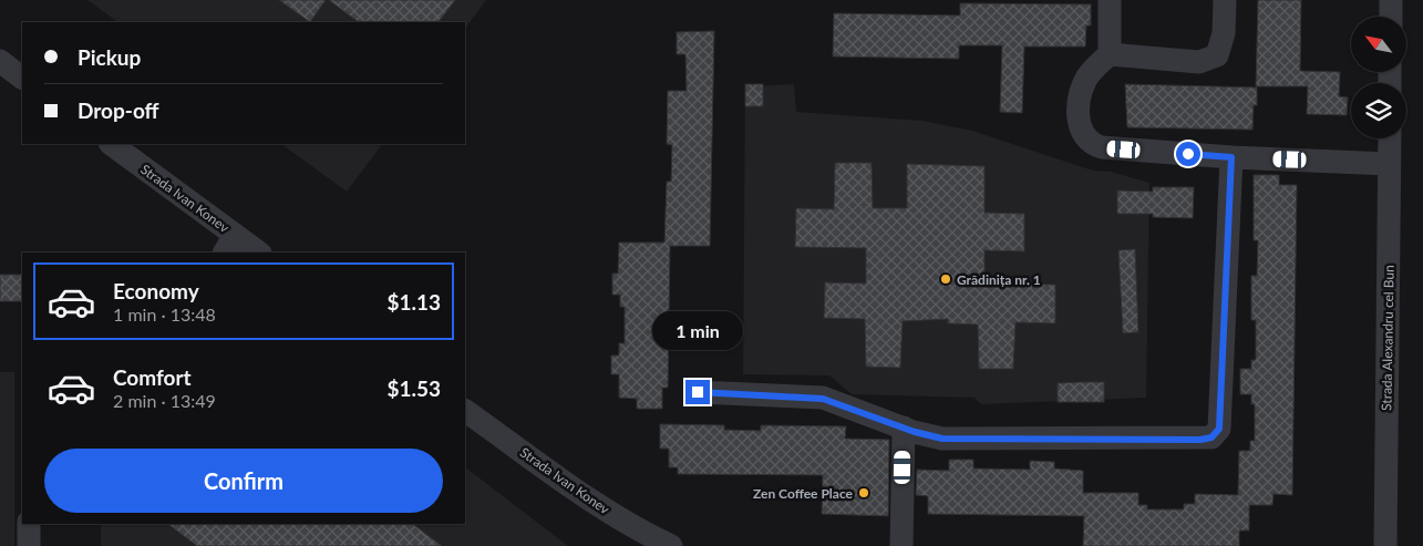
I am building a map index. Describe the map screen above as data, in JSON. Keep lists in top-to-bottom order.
{
  "streets": {
    "street": ["Strada Ivan Konev", "Strada Alexandru cel Bun"]
  },
  "places": ["Grădinița nr. 1", "Zen Coffee Place"],
  "north": "top left",
  "page": {
    "banner": ["Pickup", "Drop-off"],
    "list": [
      {
        "name": "Economy",
        "note": "1 min · 13:48",
        "value": "$1.13"
      },
      {
        "name": "Comfort",
        "note": "2 min · 13:49",
        "value": "$1.53"
      }
    ],
    "bubble": "1 min",
    "buttons": "Confirm"
  }
}
